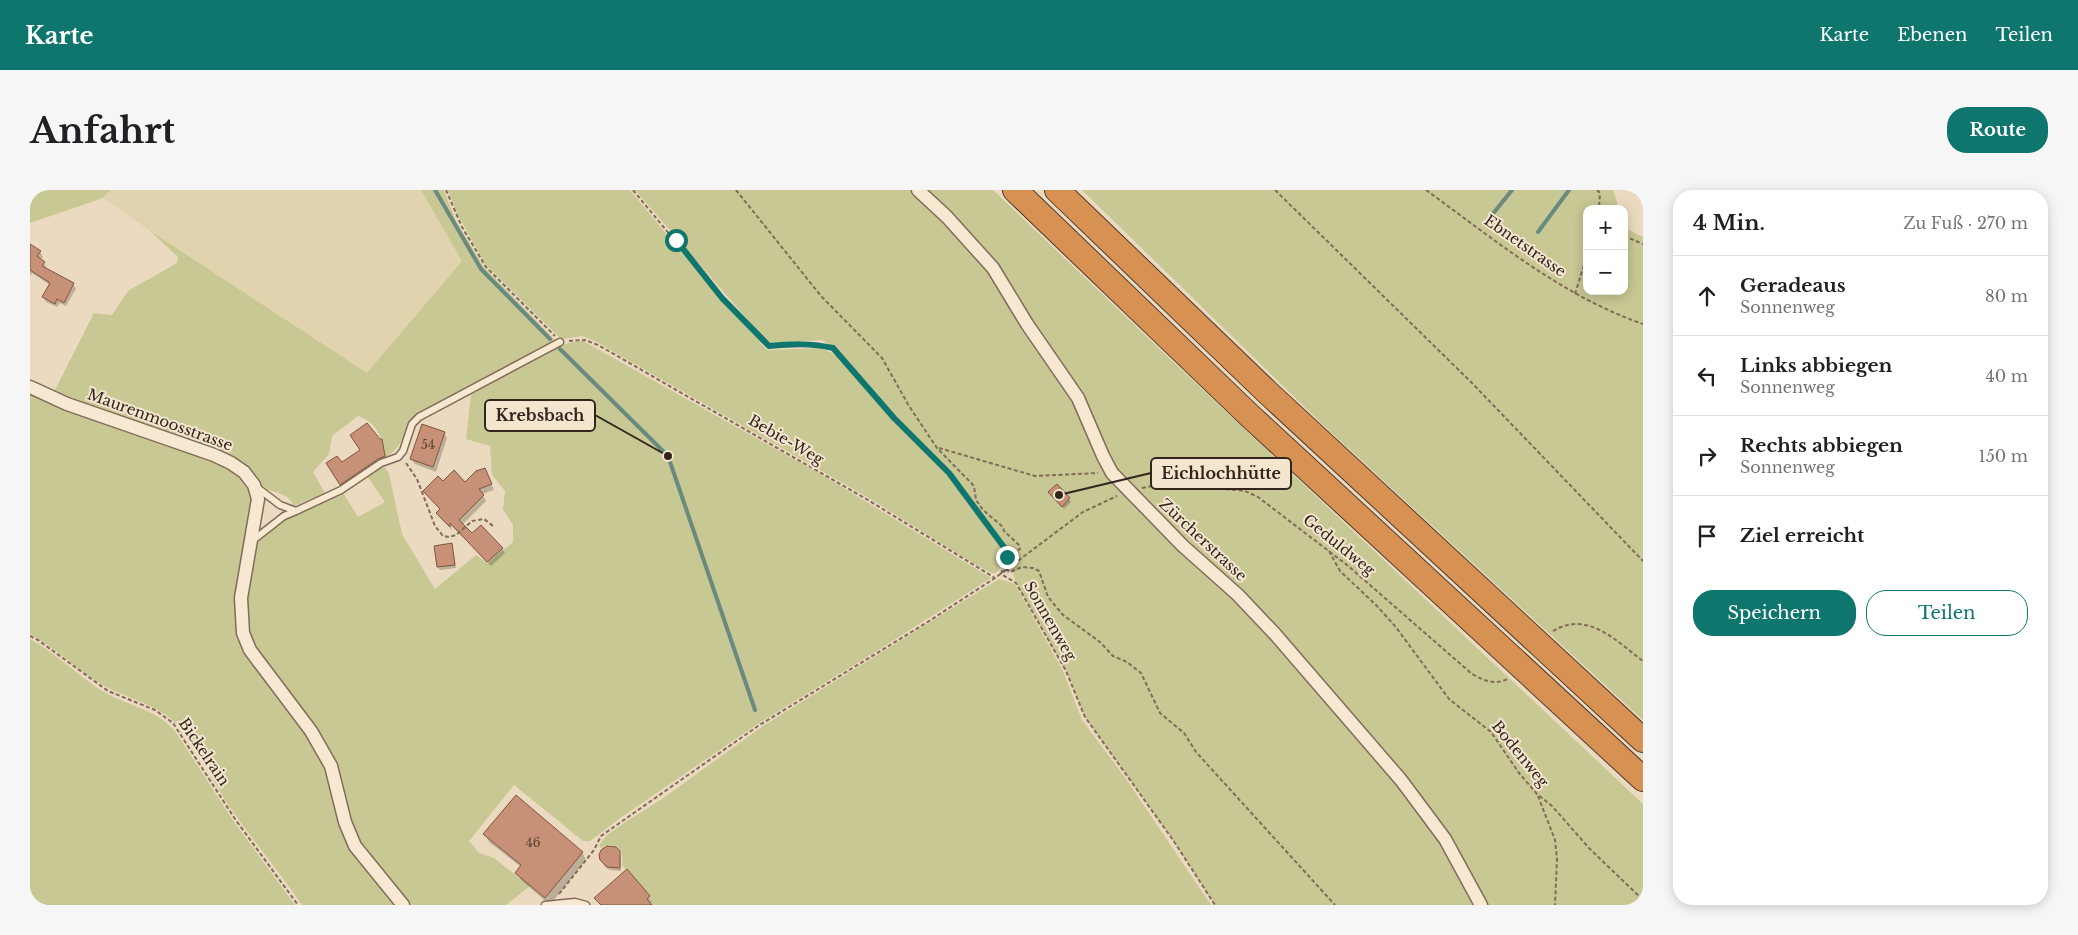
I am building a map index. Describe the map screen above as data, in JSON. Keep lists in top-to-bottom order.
{
  "streets": {
    "street": ["Maurenmoosstrasse", "Zürcherstrasse"],
    "path": [
      "Ebnetstrasse",
      "Bebie-Weg",
      "Geduldweg",
      "Sonnenweg",
      "Bickelrain",
      "Bodenweg"
    ]
  },
  "crossings": [
    ["Bebie-Weg", "Geduldweg"],
    ["Zürcherstrasse", "Geduldweg"],
    ["Geduldweg", "Sonnenweg"],
    ["Geduldweg", "Bodenweg"]
  ],
  "places": ["Krebsbach", "Eichlochhütte"],
  "house_numbers": ["54", "46"],
  "page": {
    "header": "Karte",
    "nav": ["Karte", "Ebenen", "Teilen"],
    "buttons": [
      "Route",
      ["Speichern", "Teilen"]
    ],
    "title": "Anfahrt",
    "heading": ["4 Min.", "Zu Fuß · 270 m"],
    "map_buttons": ["+", "−"],
    "list": [
      ["Geradeaus", "Sonnenweg", "80 m"],
      ["Links abbiegen", "Sonnenweg", "40 m"],
      ["Rechts abbiegen", "Sonnenweg", "150 m"],
      "Ziel erreicht"
    ]
  }
}
